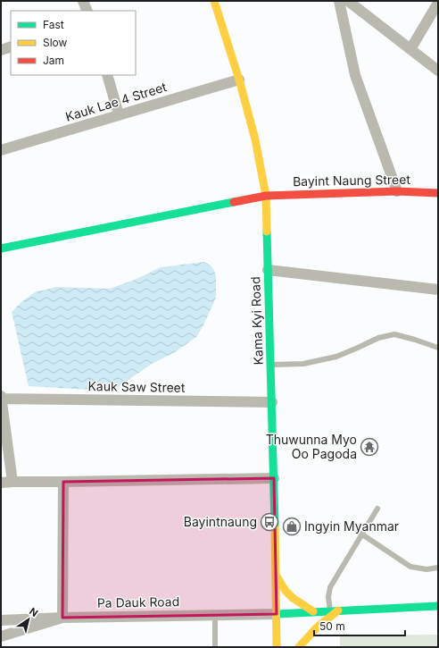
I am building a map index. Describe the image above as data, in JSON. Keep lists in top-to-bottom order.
{
  "streets": {
    "main road": ["Bayint Naung Street", "Kama Kyi Road"],
    "street": ["Kauk Lae 4 Street", "Kauk Saw Street", "Pa Dauk Road"]
  },
  "crossings": [
    ["Kauk Lae 4 Street", "Kama Kyi Road"],
    ["Bayint Naung Street", "Kama Kyi Road"],
    ["Kama Kyi Road", "Kauk Saw Street"],
    ["Kama Kyi Road", "Pa Dauk Road"]
  ],
  "places": {
    "temple": ["Thuwunna Myo Oo Pagoda"],
    "bus stop": ["Bayintnaung"],
    "shop": ["Ingyin Myanmar"]
  },
  "legend": ["Fast", "Slow", "Jam"],
  "scale_bar": "50 m",
  "north": "top right"
}
